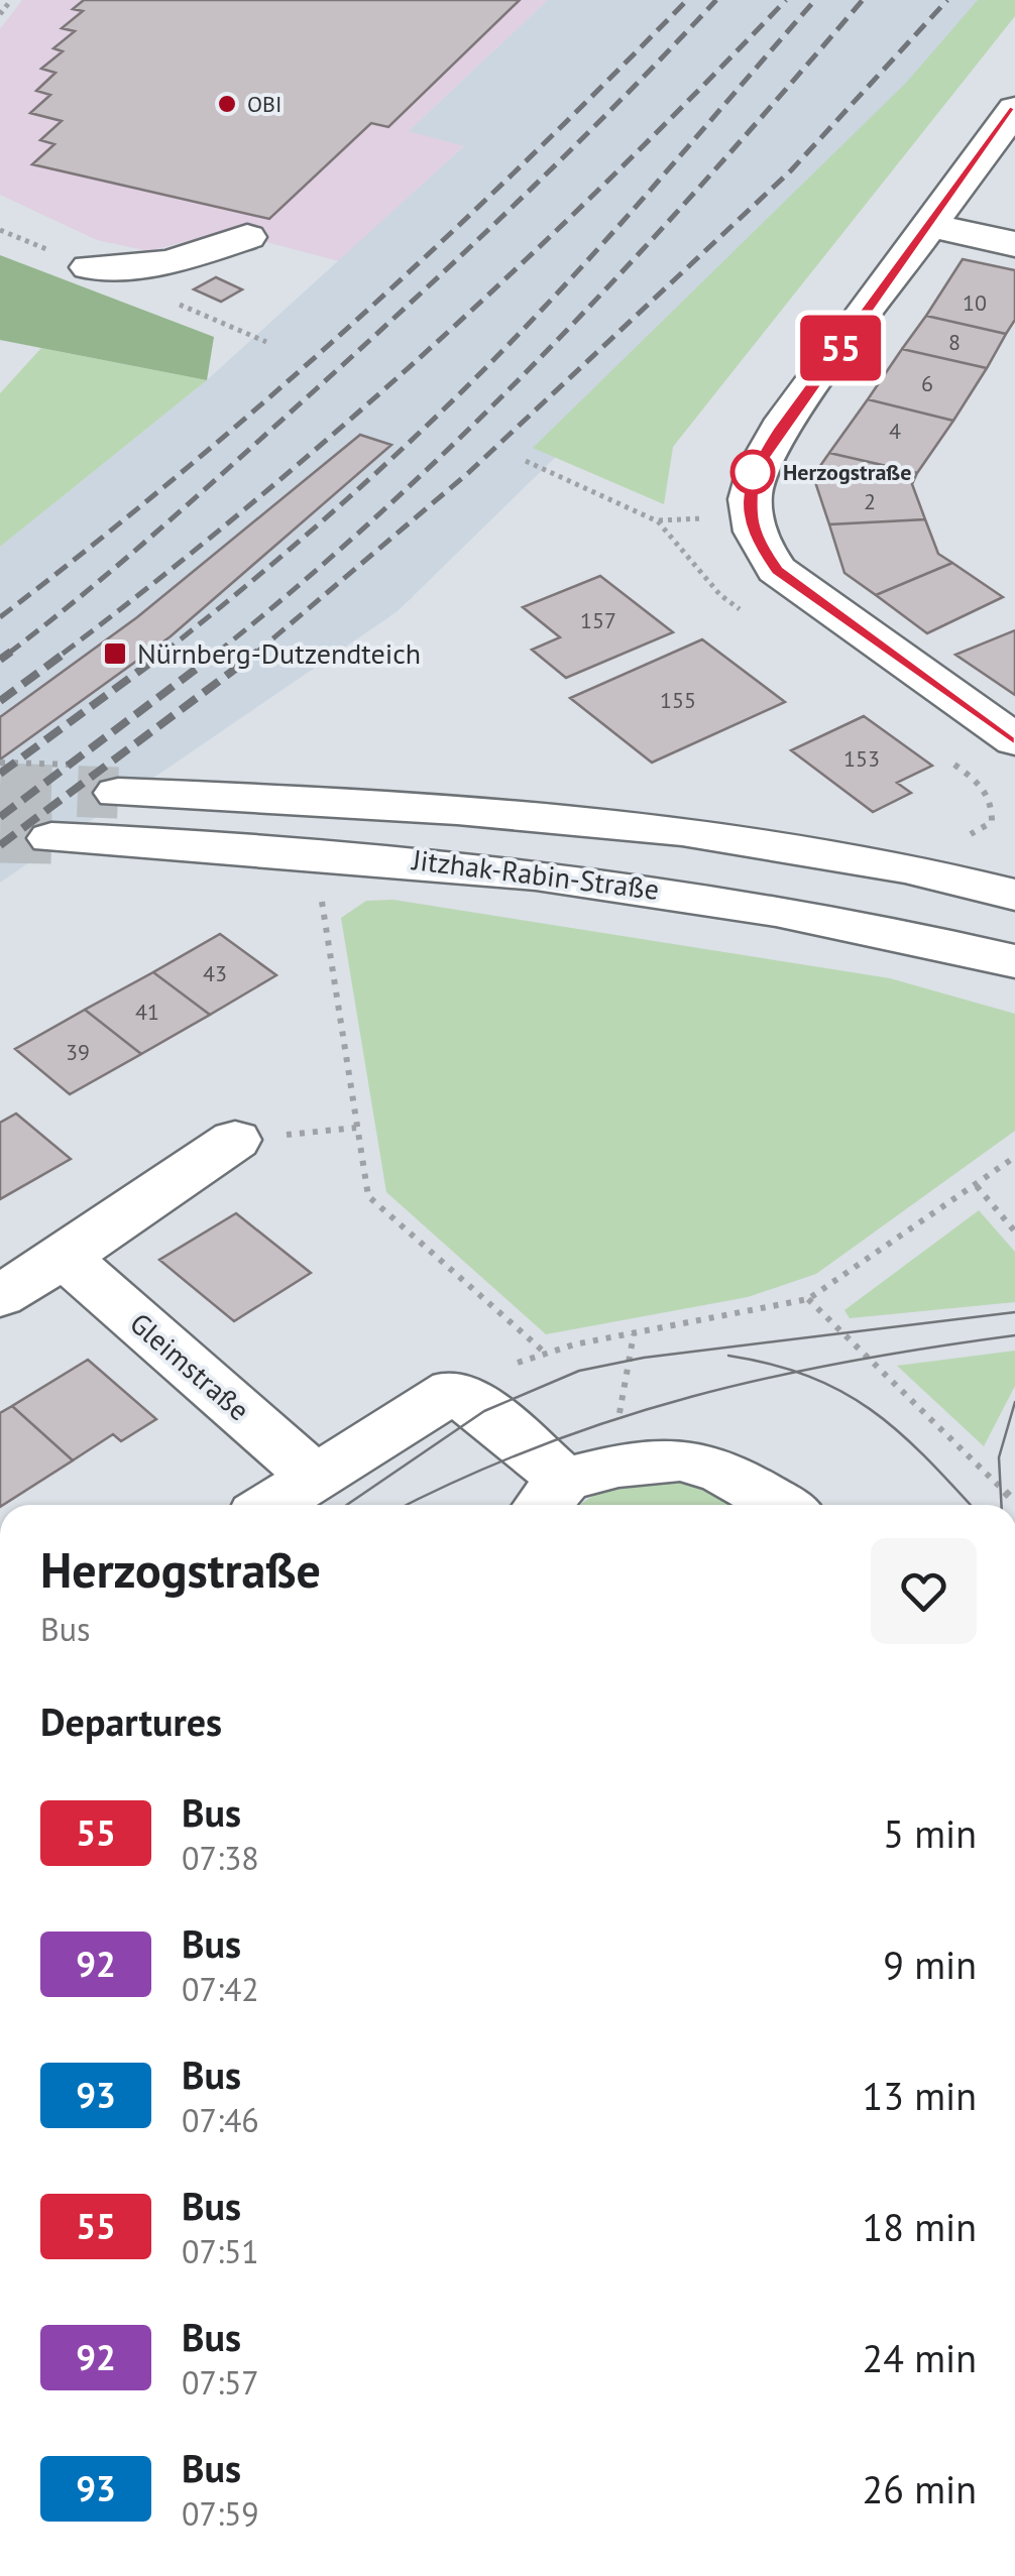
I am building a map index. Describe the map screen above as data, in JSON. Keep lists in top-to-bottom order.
{
  "streets": {
    "street": ["Jitzhak-Rabin-Straße", "Gleimstraße"]
  },
  "places": {
    "other": ["OBI", "Herzogstraße"],
    "transit": ["Nürnberg-Dutzendteich"]
  },
  "lines": ["bus line 55"],
  "house_numbers": [
    "10",
    "8",
    "6",
    "4",
    "2",
    "157",
    "155",
    "153",
    "43",
    "41",
    "39"
  ],
  "page": {
    "on_map": "55",
    "heading": [
      ["Herzogstraße", "Bus"],
      "Departures"
    ],
    "list": [
      {
        "mark": "55",
        "name": "Bus",
        "note": "07:38",
        "value": "5 min"
      },
      {
        "mark": "92",
        "name": "Bus",
        "note": "07:42",
        "value": "9 min"
      },
      {
        "mark": "93",
        "name": "Bus",
        "note": "07:46",
        "value": "13 min"
      },
      {
        "mark": "55",
        "name": "Bus",
        "note": "07:51",
        "value": "18 min"
      },
      {
        "mark": "92",
        "name": "Bus",
        "note": "07:57",
        "value": "24 min"
      },
      {
        "mark": "93",
        "name": "Bus",
        "note": "07:59",
        "value": "26 min"
      }
    ]
  }
}
